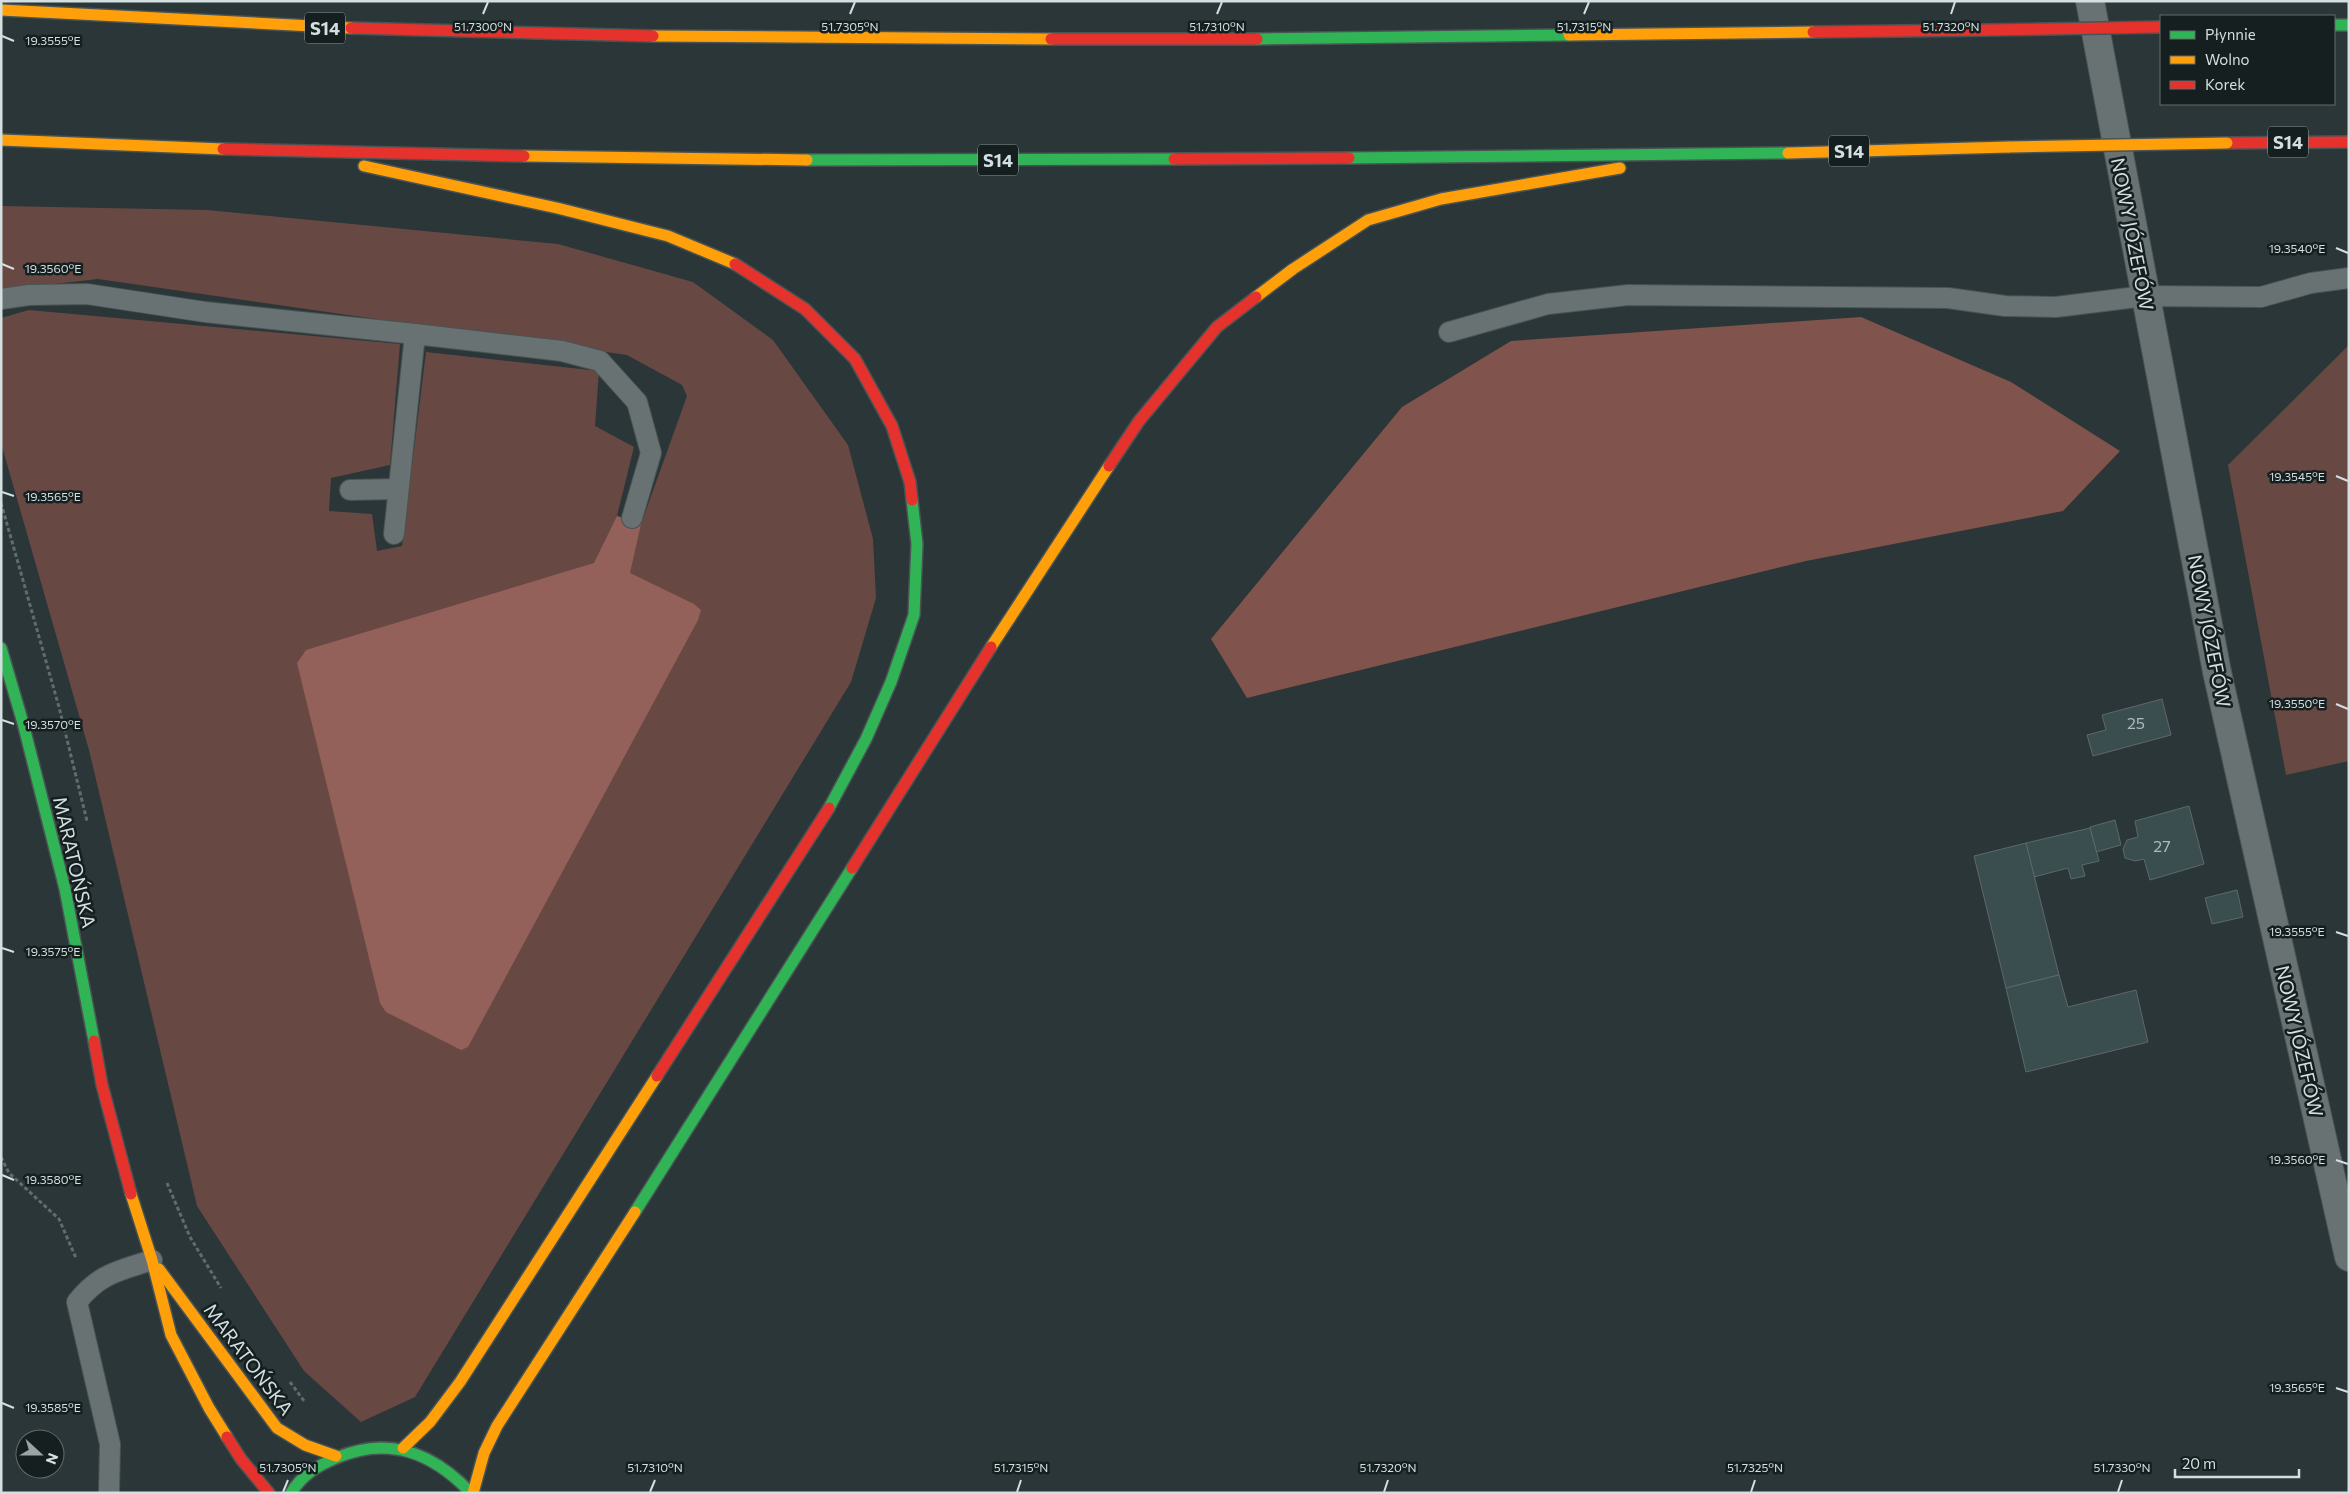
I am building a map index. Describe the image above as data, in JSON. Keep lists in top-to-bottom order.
{
  "streets": {
    "main road": ["S14", "MARATOŃSKA"],
    "street": ["NOWY JÓZEFÓW"]
  },
  "house_numbers": ["25", "27"],
  "legend": ["Płynnie", "Wolno", "Korek"],
  "scale_bar": "20 m",
  "north": "right",
  "coordinates": [
    "51.7300°N",
    "51.7305°N",
    "51.7310°N",
    "51.7315°N",
    "51.7320°N",
    "19.3555°E",
    "19.3540°E",
    "19.3560°E",
    "19.3545°E",
    "19.3565°E",
    "19.3550°E",
    "19.3570°E",
    "19.3575°E",
    "19.3580°E",
    "19.3585°E",
    "51.7325°N",
    "51.7330°N"
  ]
}
